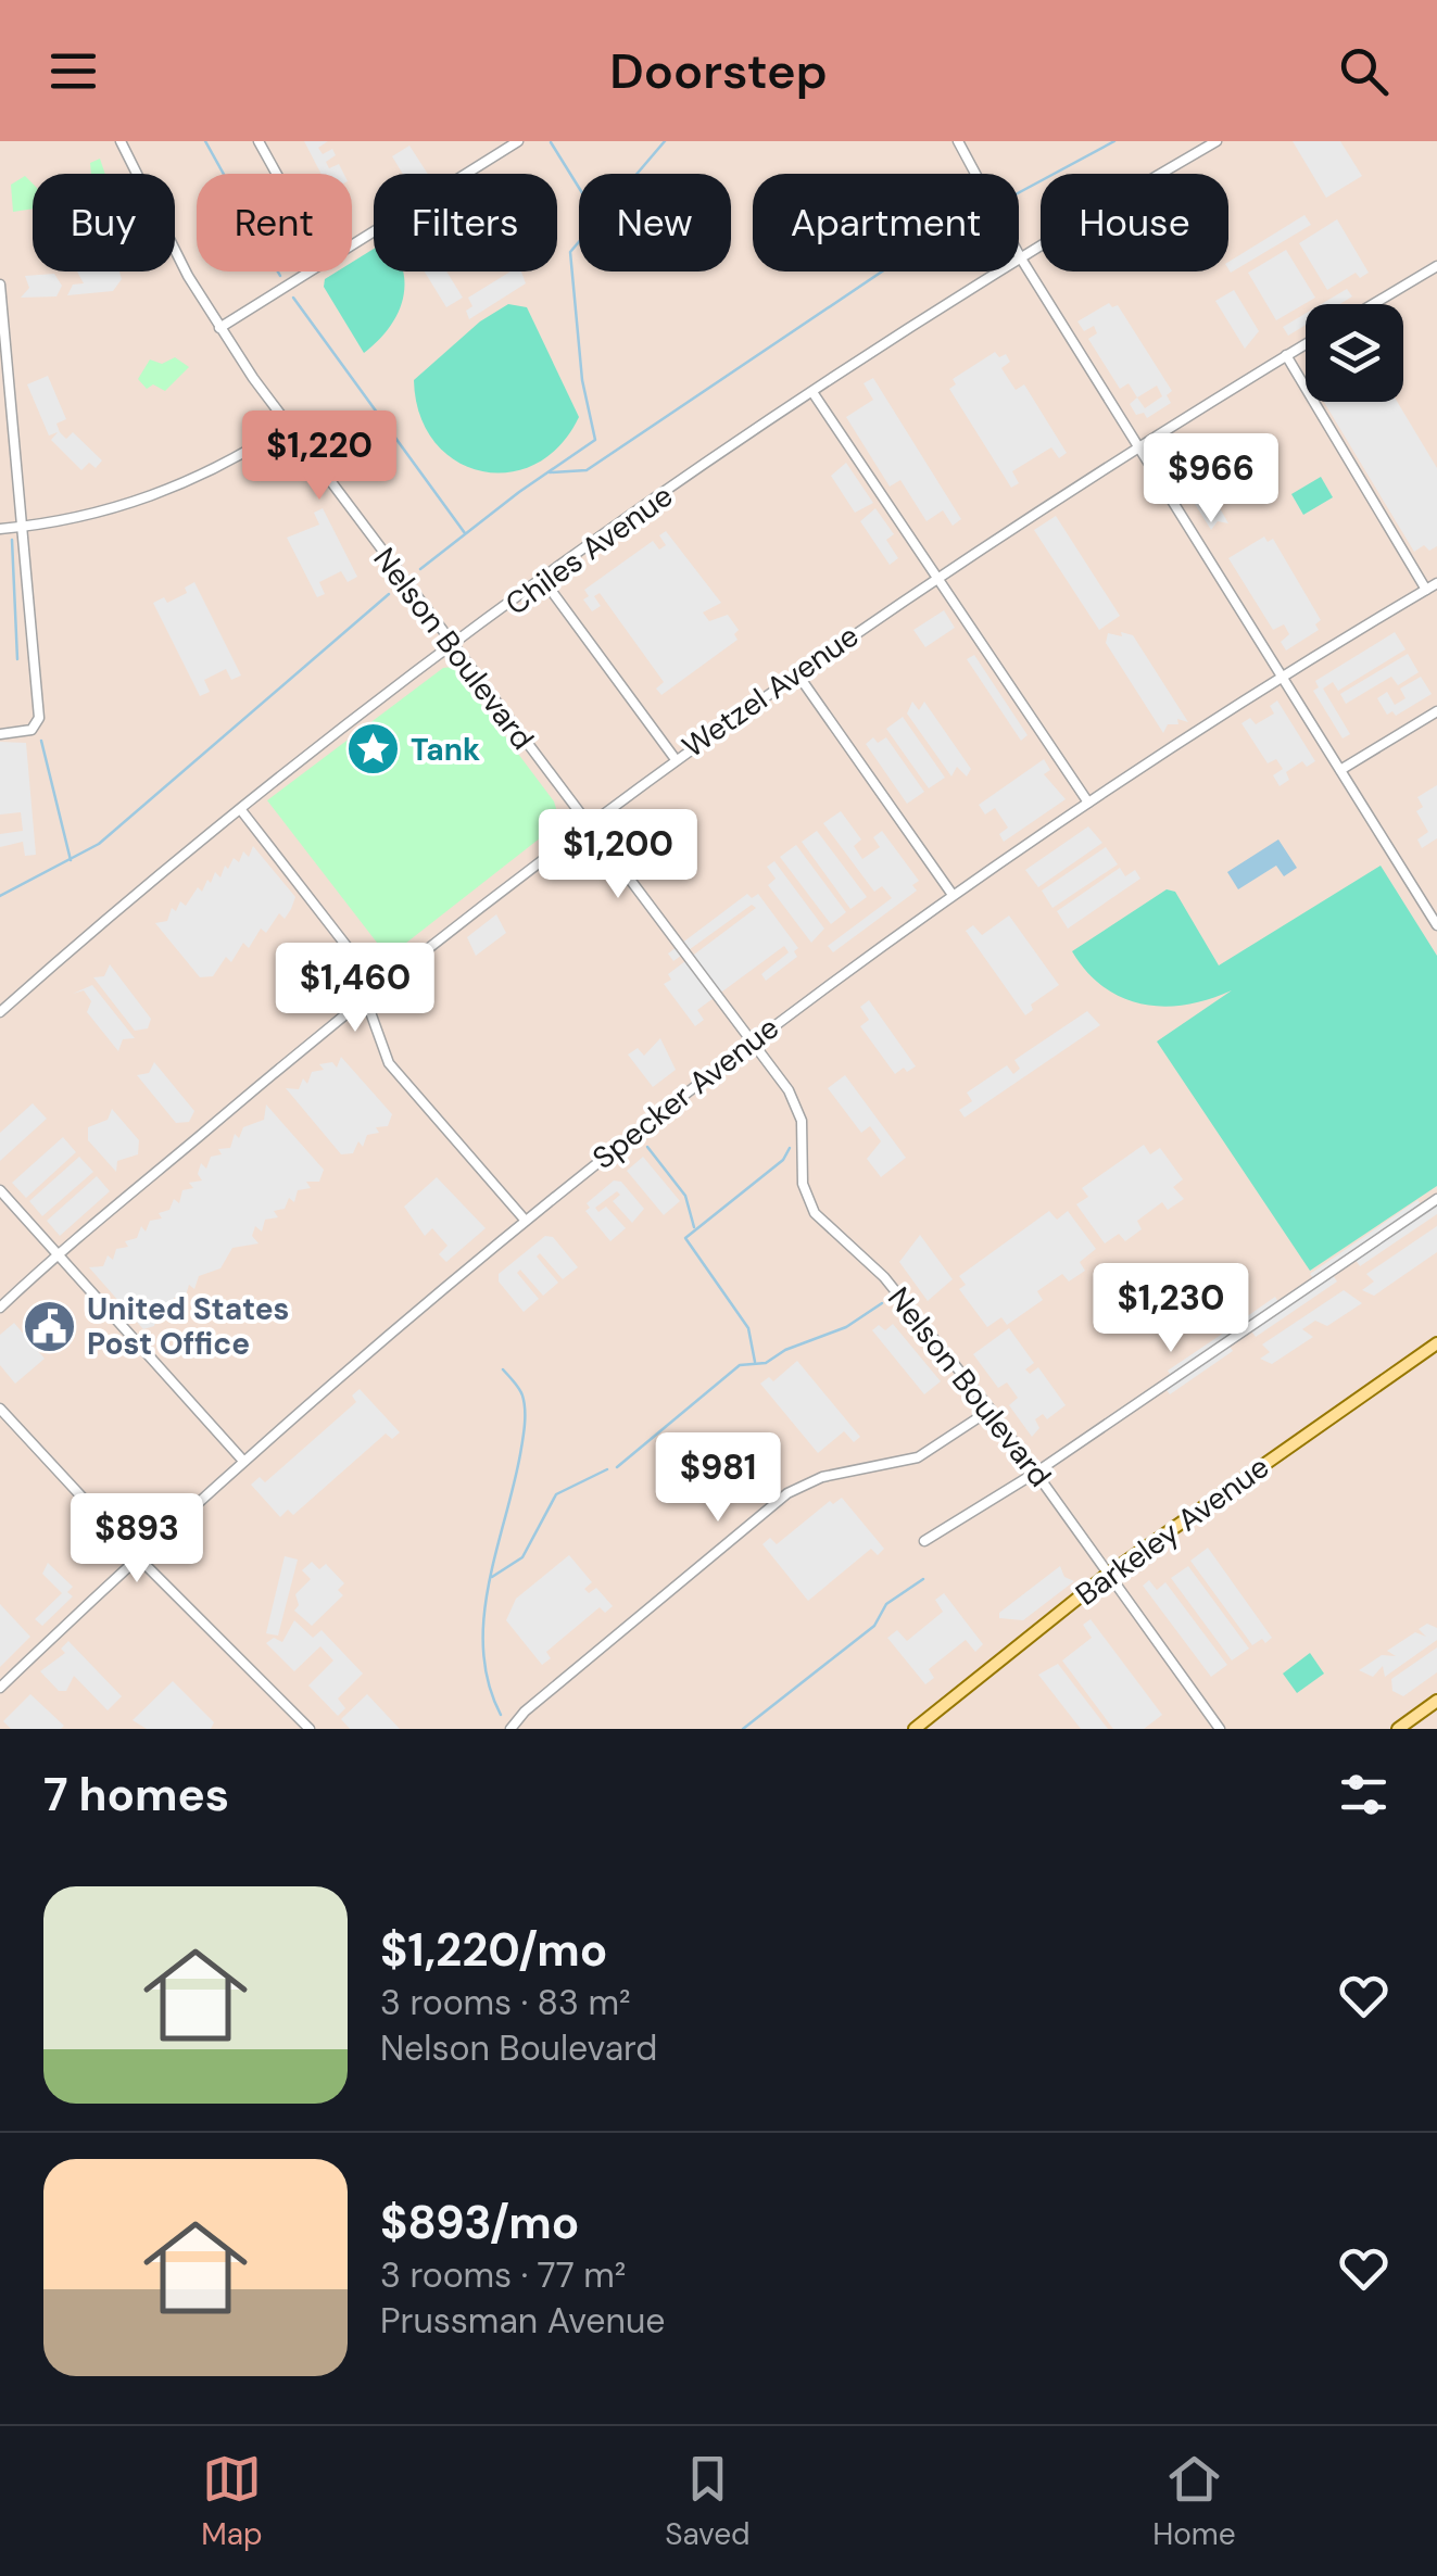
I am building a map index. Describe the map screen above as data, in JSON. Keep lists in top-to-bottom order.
{
  "streets": {
    "main road": ["Barkeley Avenue"],
    "street": [
      "Chiles Avenue",
      "Nelson Boulevard",
      "Wetzel Avenue",
      "Specker Avenue"
    ]
  },
  "crossings": [
    ["Chiles Avenue", "Nelson Boulevard"],
    ["Nelson Boulevard", "Wetzel Avenue"],
    ["Nelson Boulevard", "Specker Avenue"],
    ["Nelson Boulevard", "Barkeley Avenue"]
  ],
  "places": {
    "place": ["Tank"],
    "public building": ["United States Post Office"]
  },
  "page": {
    "header": "Doorstep",
    "chip": [
      "Buy",
      "Rent",
      "Filters",
      "New",
      "Apartment",
      "House"
    ],
    "price": [
      "$1,220",
      "$966",
      "$1,200",
      "$1,460",
      "$1,230",
      "$981",
      "$893"
    ],
    "heading": "7 homes",
    "list": [
      {
        "name": "$1,220/mo",
        "note": "3 rooms · 83 m² · Nelson Boulevard"
      },
      {
        "name": "$893/mo",
        "note": "3 rooms · 77 m² · Prussman Avenue"
      }
    ],
    "tabs": ["Map", "Saved", "Home"]
  }
}
